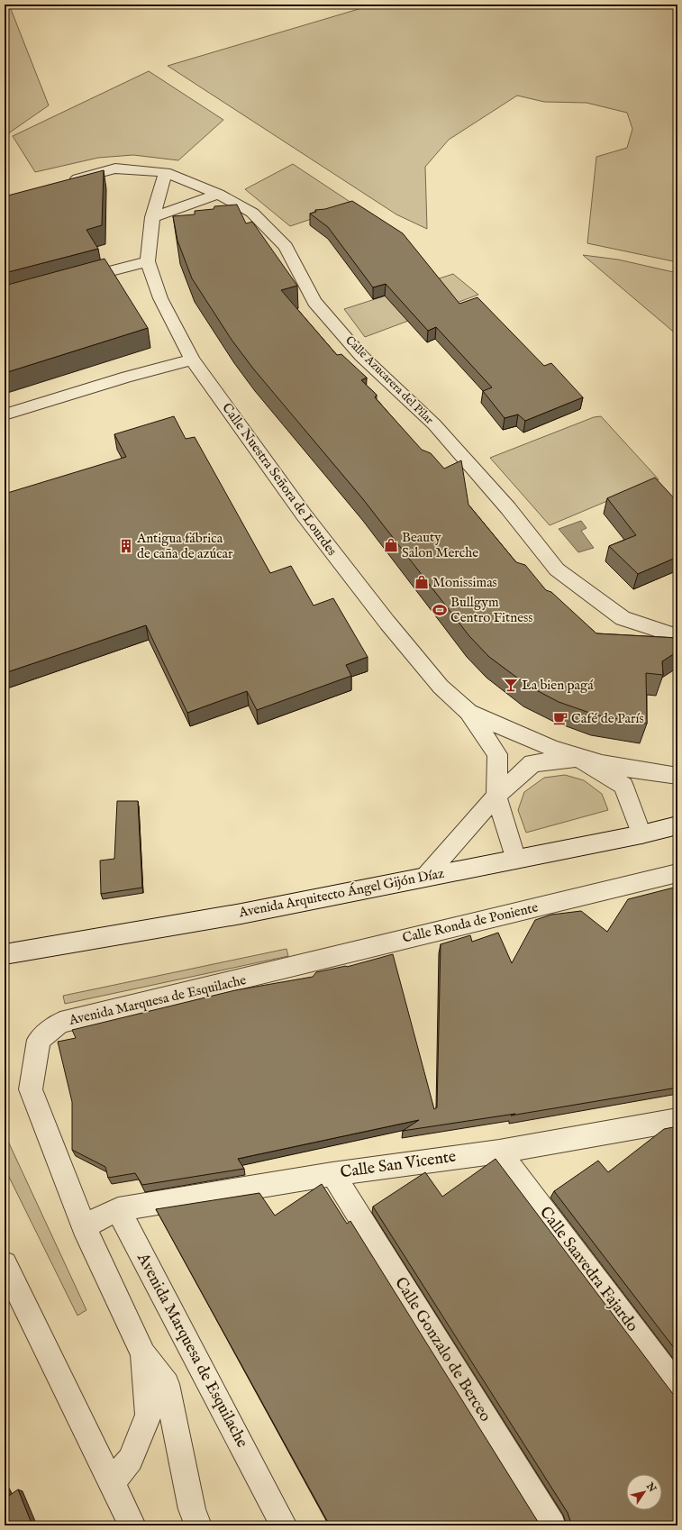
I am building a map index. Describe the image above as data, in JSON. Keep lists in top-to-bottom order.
{
  "streets": {
    "street": [
      "Calle Azucarera del Pilar",
      "Calle Nuestra Señora de Lourdes",
      "Avenida Arquitecto Ángel Gijón Díaz",
      "Calle Ronda de Poniente",
      "Avenida Marquesa de Esquilache",
      "Calle San Vicente",
      "Calle Saavedra Fajardo",
      "Calle Gonzalo de Berceo"
    ]
  },
  "crossings": [
    ["Calle Azucarera del Pilar", "Calle Nuestra Señora de Lourdes"],
    ["Calle Nuestra Señora de Lourdes", "Avenida Arquitecto Ángel Gijón Díaz"],
    ["Calle Ronda de Poniente", "Avenida Marquesa de Esquilache"],
    ["Avenida Marquesa de Esquilache", "Calle San Vicente"],
    ["Calle San Vicente", "Calle Saavedra Fajardo"],
    ["Calle San Vicente", "Calle Gonzalo de Berceo"]
  ],
  "places": {
    "shop": ["Beauty Salon Merche", "Monissimas"],
    "building": ["Antigua fábrica de caña de azúcar"],
    "sports": ["Bullgym Centro Fitness"],
    "bar": ["La bien pagá"],
    "cafe": ["Café de París"]
  },
  "north": "top right"
}
